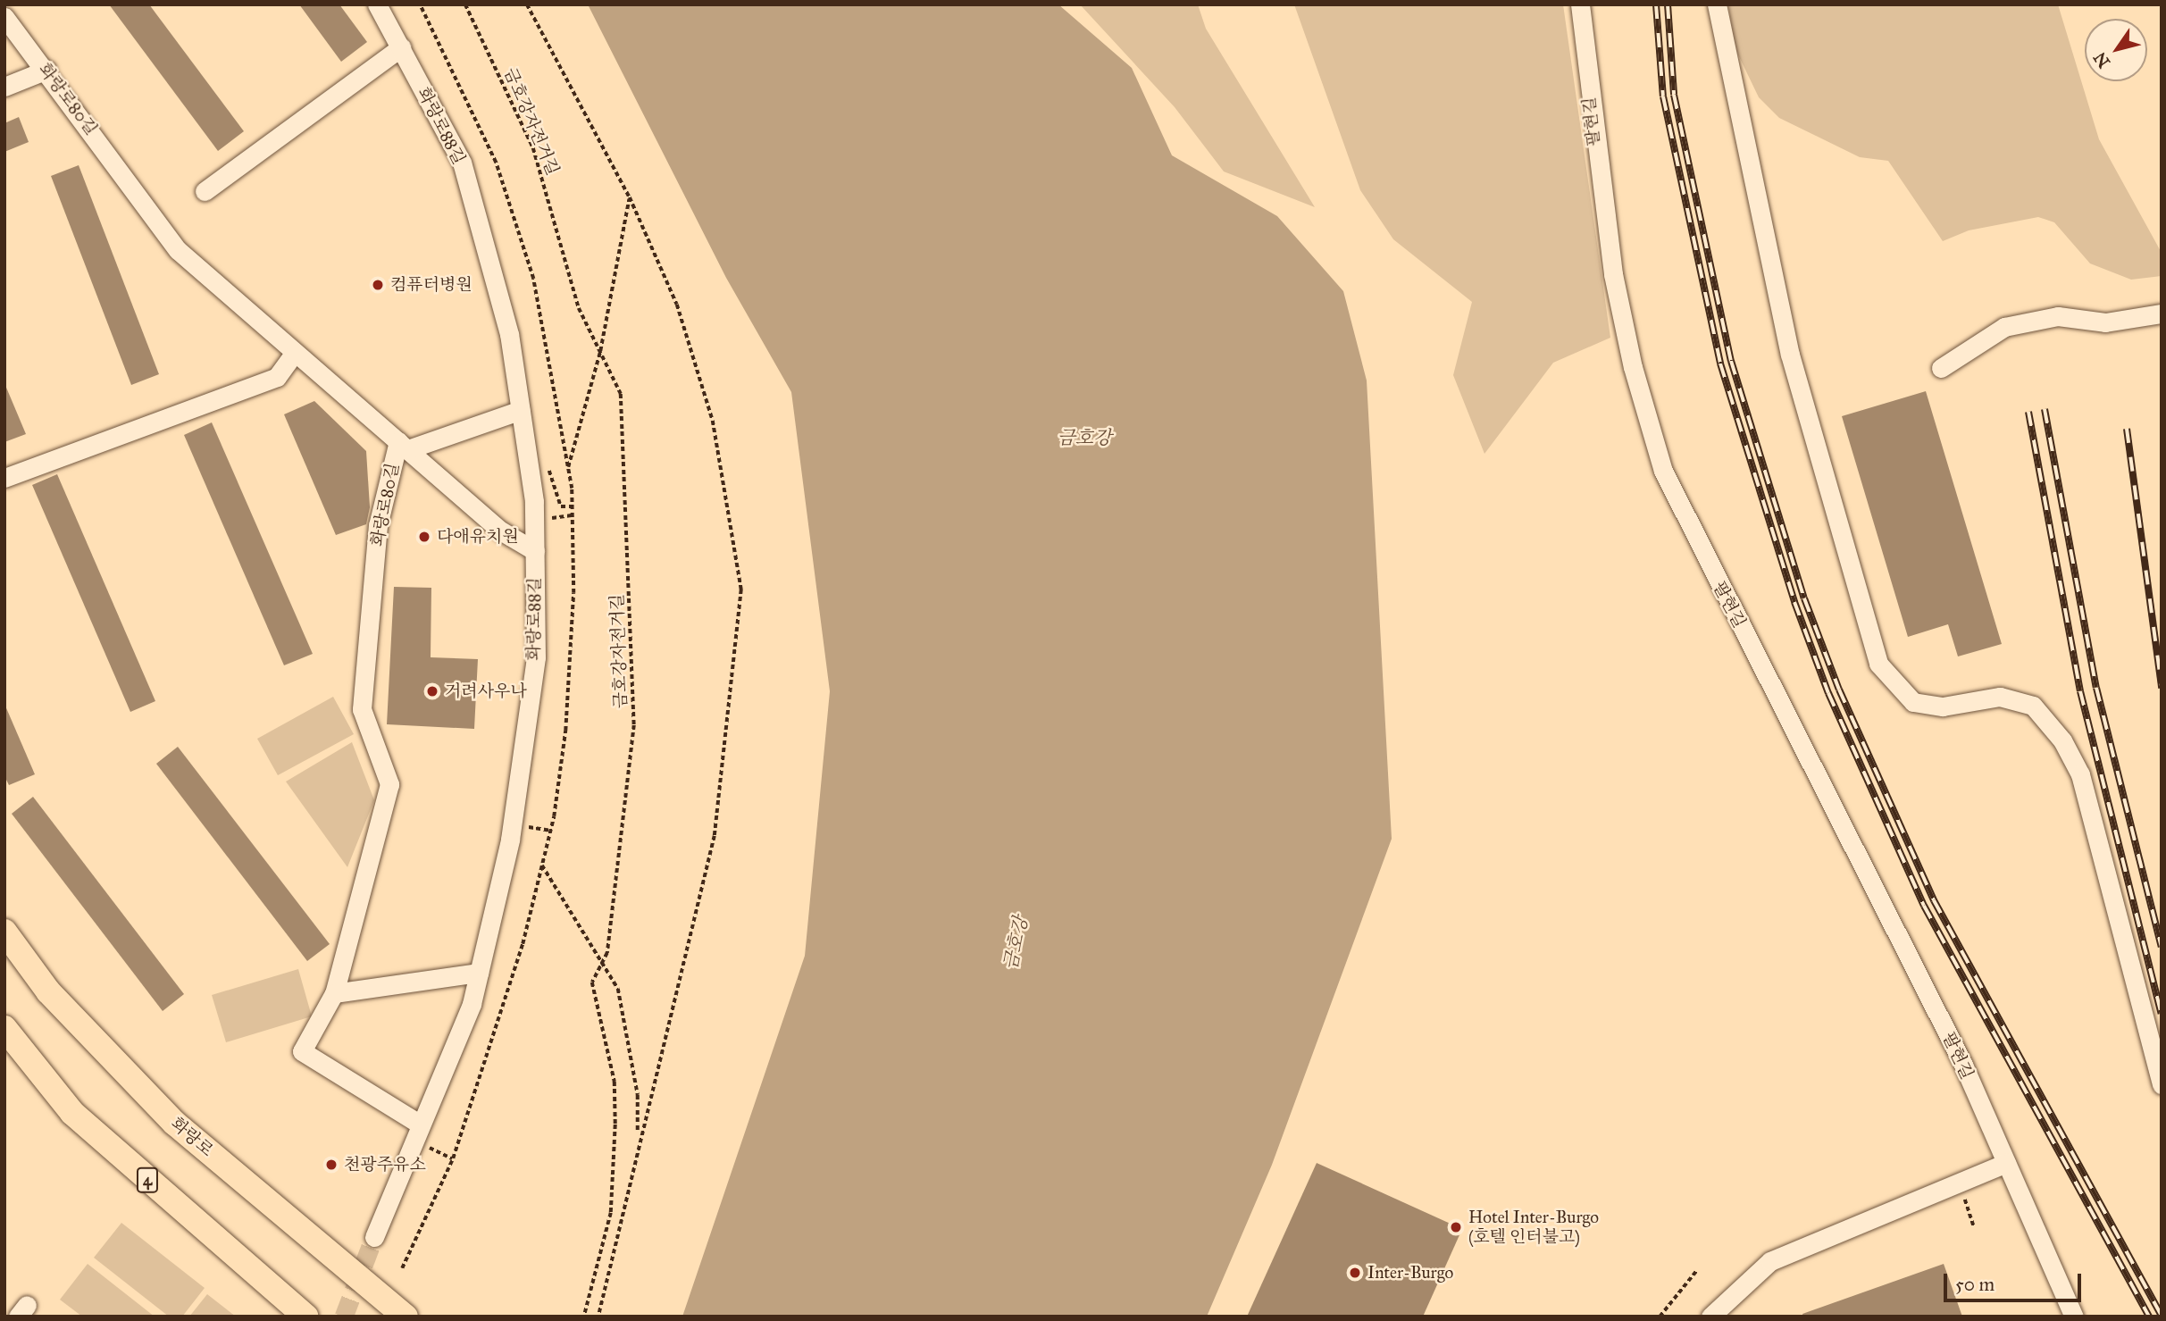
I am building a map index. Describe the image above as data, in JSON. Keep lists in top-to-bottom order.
{
  "streets": {
    "main road": ["화랑로", "4"],
    "street": ["화랑로80길", "팔현길", "화랑로88길"],
    "path": ["금호강자전거길"]
  },
  "crossings": [
    ["화랑로80길", "화랑로88길"]
  ],
  "water": ["금호강"],
  "places": [
    "컴퓨터병원",
    "다애유치원",
    "거려사우나",
    "천광주유소",
    "Hotel Inter-Burgo (호텔 인터불고)",
    "Inter-Burgo"
  ],
  "scale_bar": "50 m",
  "north": "bottom left"
}
